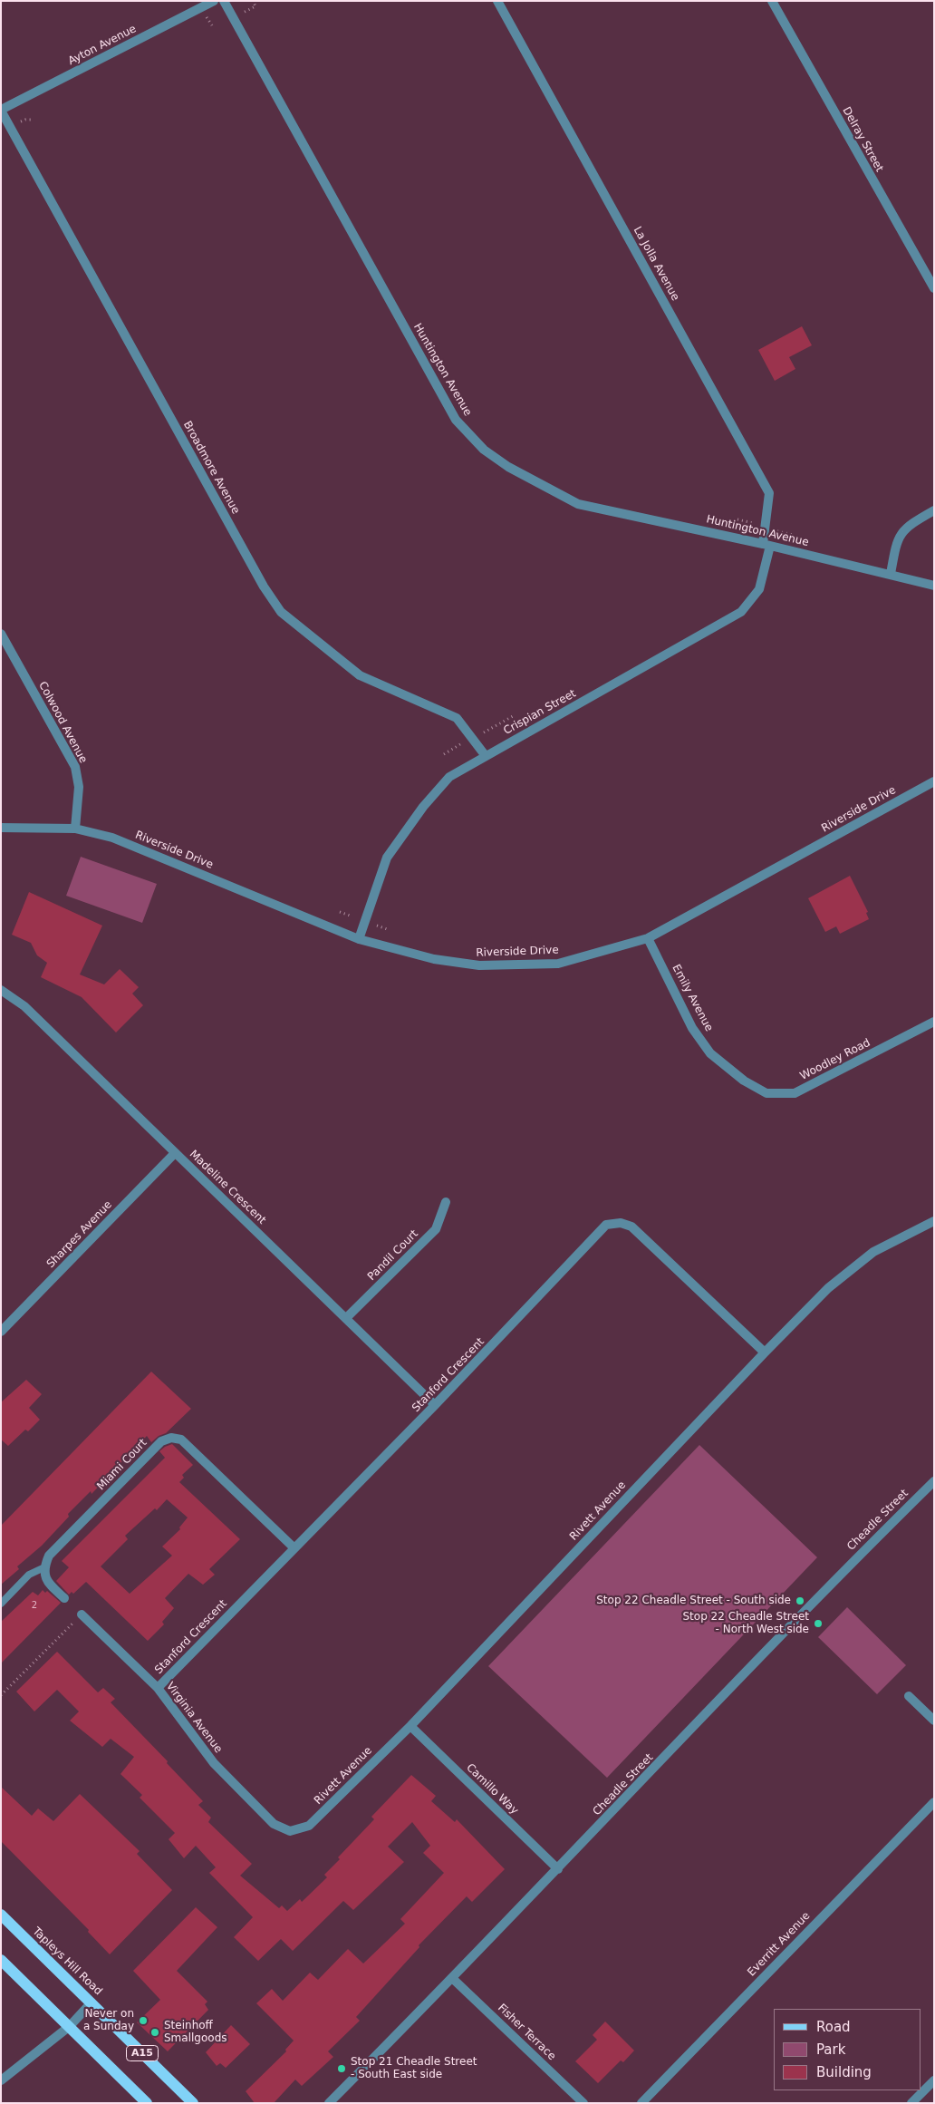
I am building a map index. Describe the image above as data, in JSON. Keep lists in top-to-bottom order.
{
  "streets": {
    "main road": ["Tapleys Hill Road", "A15"],
    "street": [
      "Ayton Avenue",
      "Delray Street",
      "La Jolla Avenue",
      "Huntington Avenue",
      "Broadmore Avenue",
      "Crispian Street",
      "Colwood Avenue",
      "Riverside Drive",
      "Emily Avenue",
      "Woodley Road",
      "Madeline Crescent",
      "Sharpes Avenue",
      "Pandil Court",
      "Stanford Crescent",
      "Miami Court",
      "Rivett Avenue",
      "Cheadle Street",
      "Virginia Avenue",
      "Camillo Way",
      "Everritt Avenue",
      "Fisher Terrace"
    ]
  },
  "crossings": [
    ["Ayton Avenue", "Broadmore Avenue"],
    ["La Jolla Avenue", "Huntington Avenue"],
    ["La Jolla Avenue", "Crispian Street"],
    ["Huntington Avenue", "Crispian Street"],
    ["Broadmore Avenue", "Crispian Street"],
    ["Crispian Street", "Riverside Drive"],
    ["Colwood Avenue", "Riverside Drive"],
    ["Riverside Drive", "Emily Avenue"],
    ["Emily Avenue", "Woodley Road"],
    ["Madeline Crescent", "Sharpes Avenue"],
    ["Madeline Crescent", "Pandil Court"],
    ["Madeline Crescent", "Stanford Crescent"],
    ["Stanford Crescent", "Miami Court"],
    ["Stanford Crescent", "Rivett Avenue"],
    ["Stanford Crescent", "Virginia Avenue"],
    ["Rivett Avenue", "Virginia Avenue"],
    ["Rivett Avenue", "Camillo Way"],
    ["Cheadle Street", "Camillo Way"],
    ["Cheadle Street", "Fisher Terrace"]
  ],
  "places": [
    "Stop 22 Cheadle Street - South side",
    "Stop 22 Cheadle Street - North West side",
    "Never on a Sunday",
    "Steinhoff Smallgoods",
    "Stop 21 Cheadle Street - South East side"
  ],
  "house_numbers": ["2"],
  "legend": ["Road", "Park", "Building"]
}
